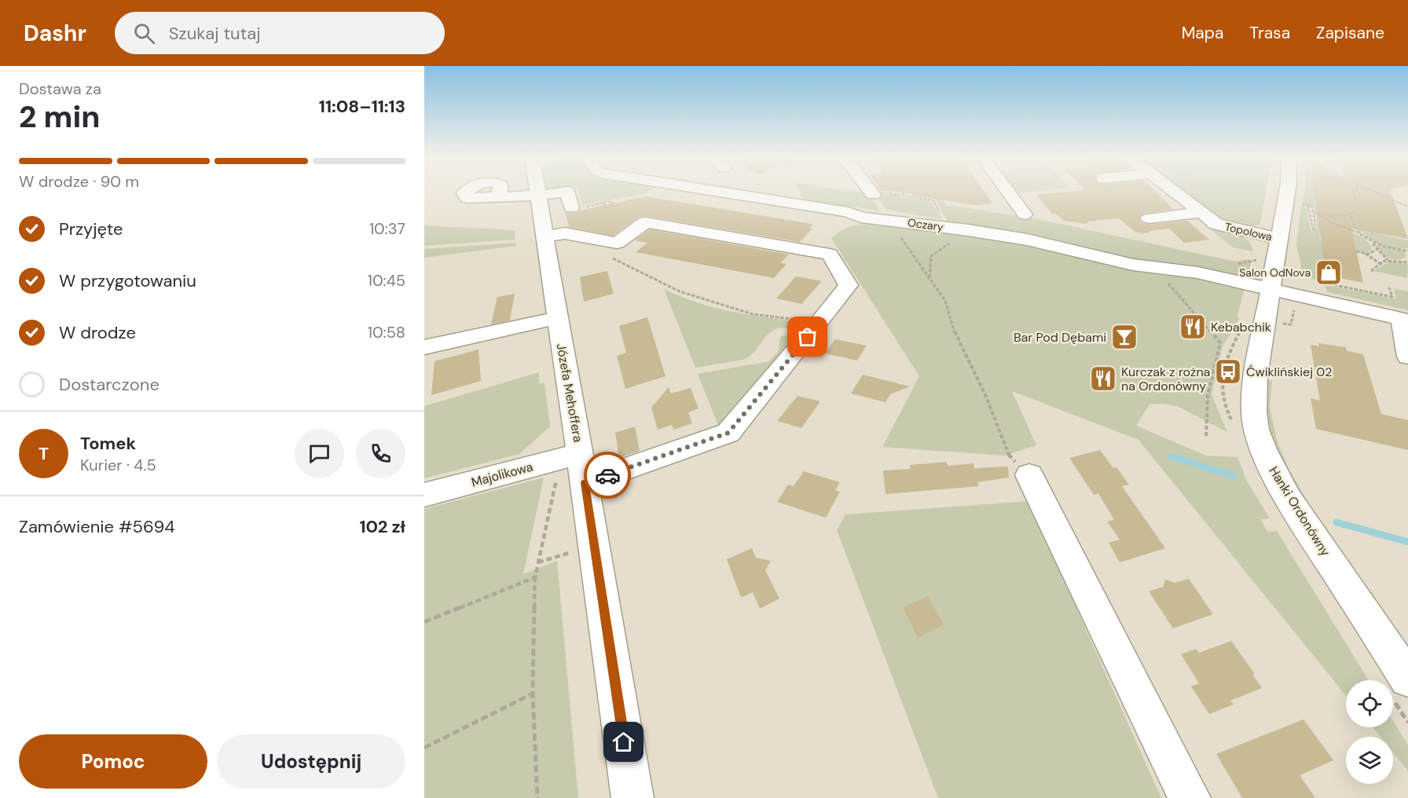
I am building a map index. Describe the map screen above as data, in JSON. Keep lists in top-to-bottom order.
{
  "streets": {
    "street": [
      "Oczary",
      "Topolowa",
      "Józefa Mehoffera",
      "Majolikowa",
      "Hanki Ordonówny"
    ]
  },
  "crossings": [
    ["Oczary", "Hanki Ordonówny"],
    ["Topolowa", "Hanki Ordonówny"],
    ["Józefa Mehoffera", "Majolikowa"]
  ],
  "places": {
    "shop": ["Salon OdNova"],
    "restaurant": ["Kebabchik", "Kurczak z rożna na Ordonówny"],
    "bar": ["Bar Pod Dębami"],
    "bus stop": ["Ćwiklińskiej 02"]
  },
  "page": {
    "header": "Dashr",
    "search": "Szukaj tutaj",
    "nav": ["Mapa", "Trasa", "Zapisane"],
    "heading": ["2 min", "Dostawa za", "11:08–11:13"],
    "panel": [
      "Tomek",
      "Kurier · 4.5",
      "Zamówienie #5694",
      "102 zł"
    ],
    "bar": "W drodze · 90 m",
    "list": [
      ["Przyjęte", "10:37"],
      ["W przygotowaniu", "10:45"],
      ["W drodze", "10:58"],
      "Dostarczone"
    ],
    "round": "T",
    "buttons": ["Pomoc", "Udostępnij"]
  }
}
